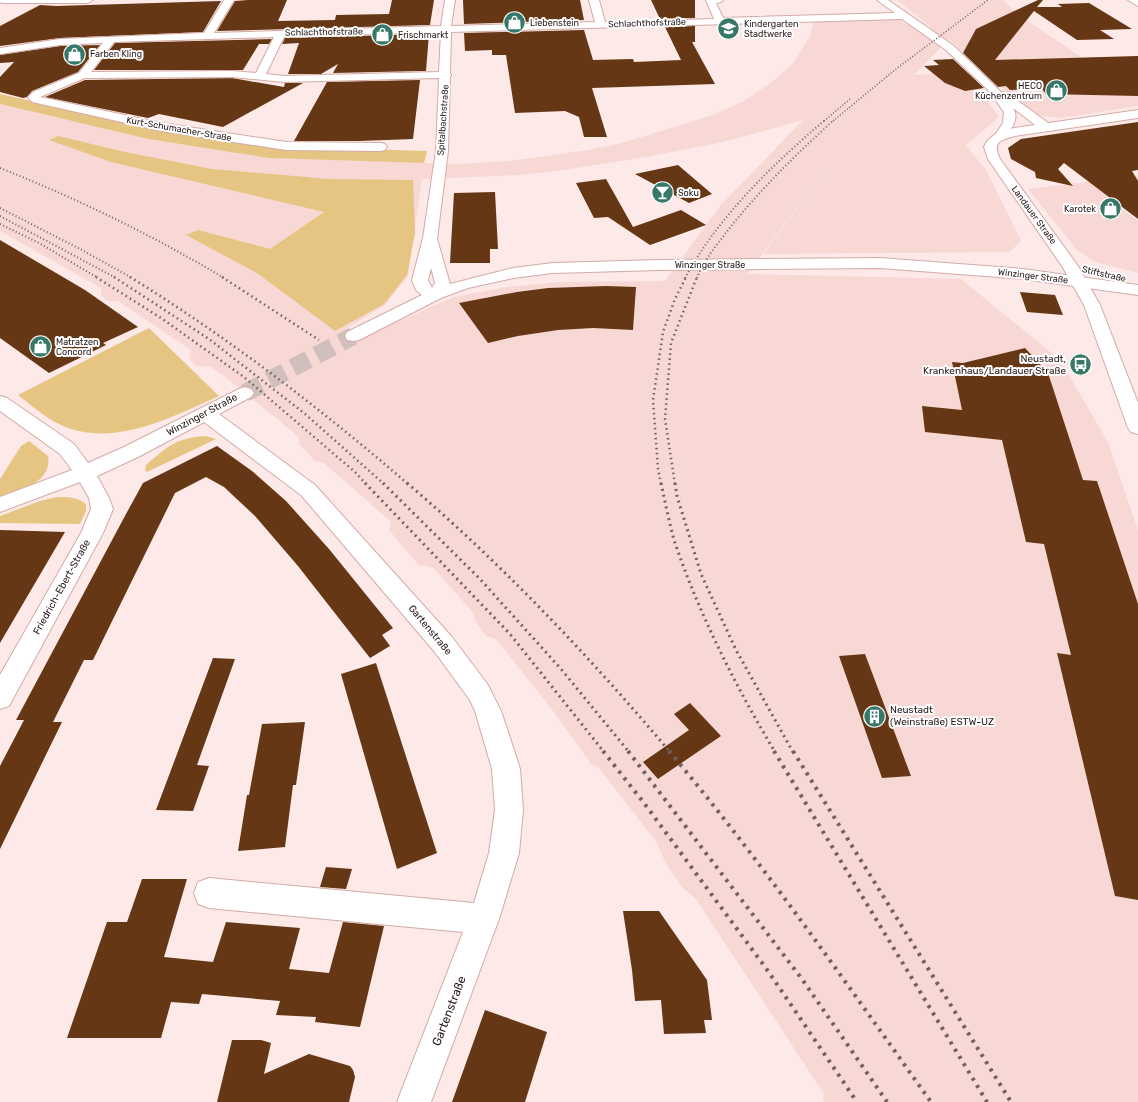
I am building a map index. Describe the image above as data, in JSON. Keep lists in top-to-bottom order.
{
  "streets": {
    "street": [
      "Schlachthofstraße",
      "Spitalbachstraße",
      "Kurt-Schumacher-Straße",
      "Landauer Straße",
      "Winzinger Straße",
      "Stiftstraße",
      "Friedrich-Ebert-Straße",
      "Gartenstraße"
    ]
  },
  "crossings": [
    ["Schlachthofstraße", "Spitalbachstraße"],
    ["Spitalbachstraße", "Kurt-Schumacher-Straße"],
    ["Spitalbachstraße", "Winzinger Straße"],
    ["Landauer Straße", "Winzinger Straße"],
    ["Landauer Straße", "Stiftstraße"],
    ["Winzinger Straße", "Stiftstraße"],
    ["Winzinger Straße", "Gartenstraße"]
  ],
  "places": {
    "shop": [
      "Liebenstein",
      "Frischmarkt",
      "Farben Kling",
      "HECO Küchenzentrum",
      "Karotek",
      "Matratzen Concord"
    ],
    "school or university": ["Kindergarten Stadtwerke"],
    "bar": ["Soku"],
    "bus stop": ["Neustadt, Krankenhaus/Landauer Straße"],
    "building": ["Neustadt (Weinstraße) ESTW-UZ"]
  }
}
